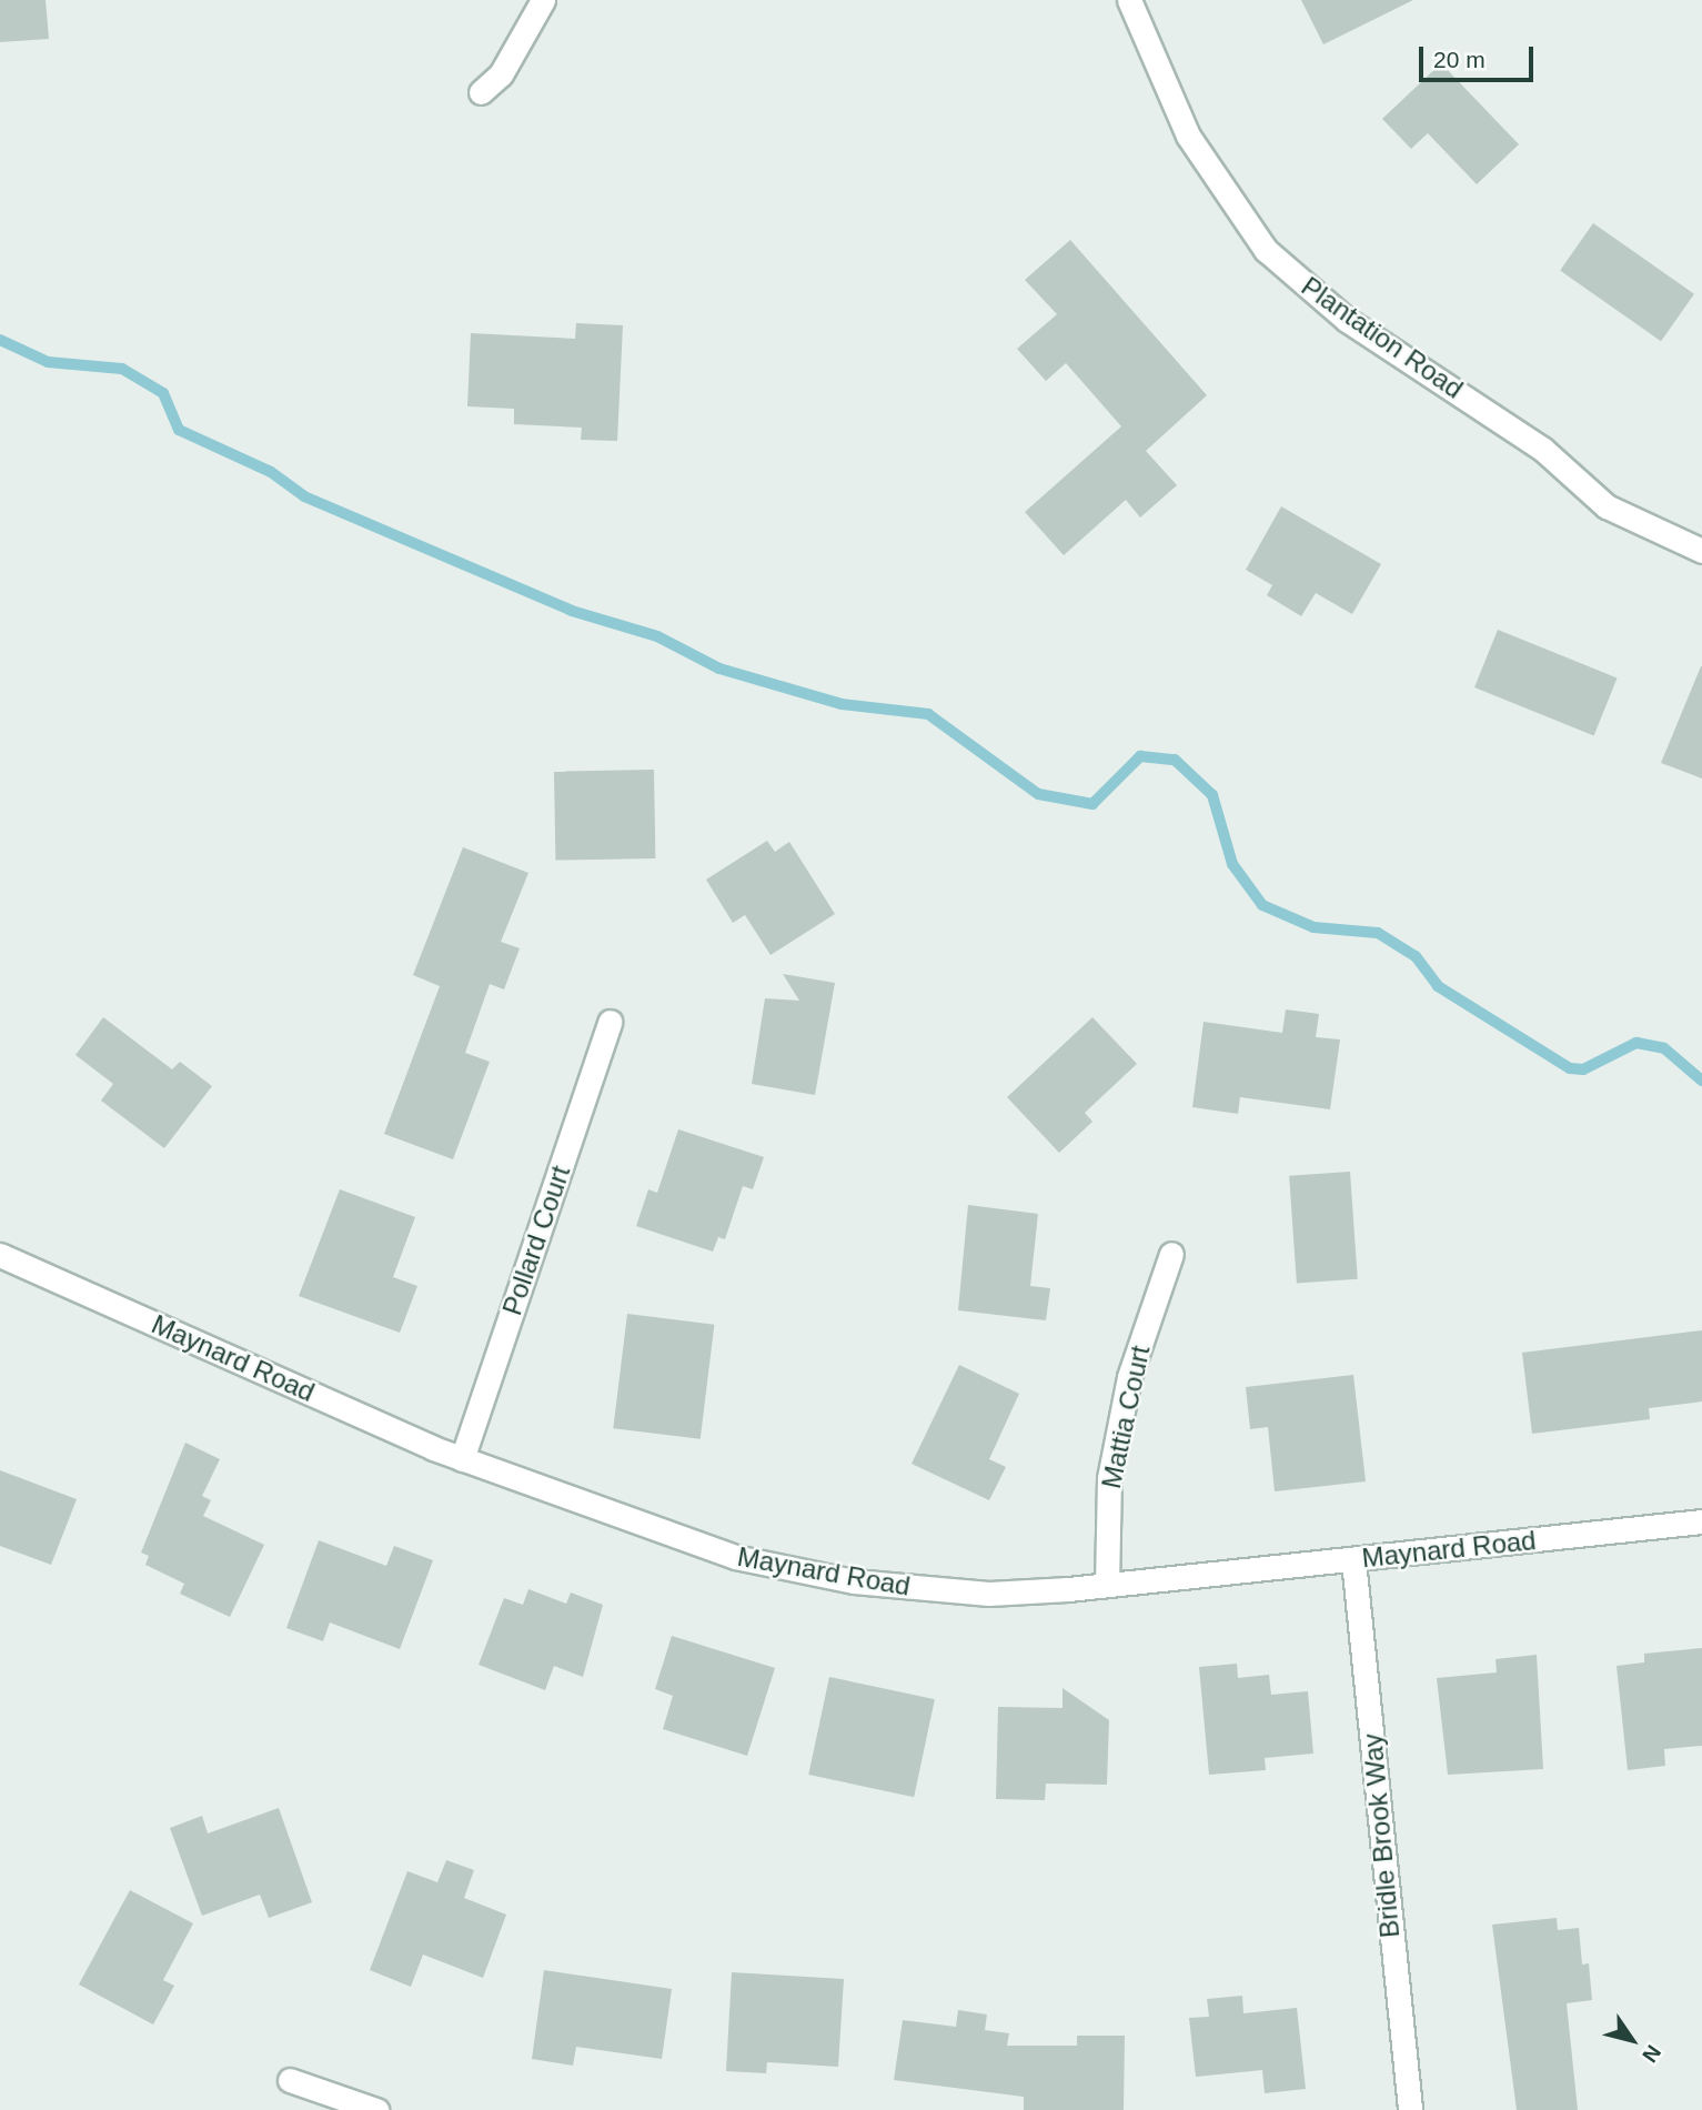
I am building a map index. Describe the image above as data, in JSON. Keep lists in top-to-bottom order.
{
  "streets": {
    "street": [
      "Plantation Road",
      "Pollard Court",
      "Maynard Road",
      "Mattia Court",
      "Bridle Brook Way"
    ]
  },
  "crossings": [
    ["Pollard Court", "Maynard Road"],
    ["Maynard Road", "Mattia Court"],
    ["Maynard Road", "Bridle Brook Way"]
  ],
  "scale_bar": "20 m",
  "north": "bottom right"
}
